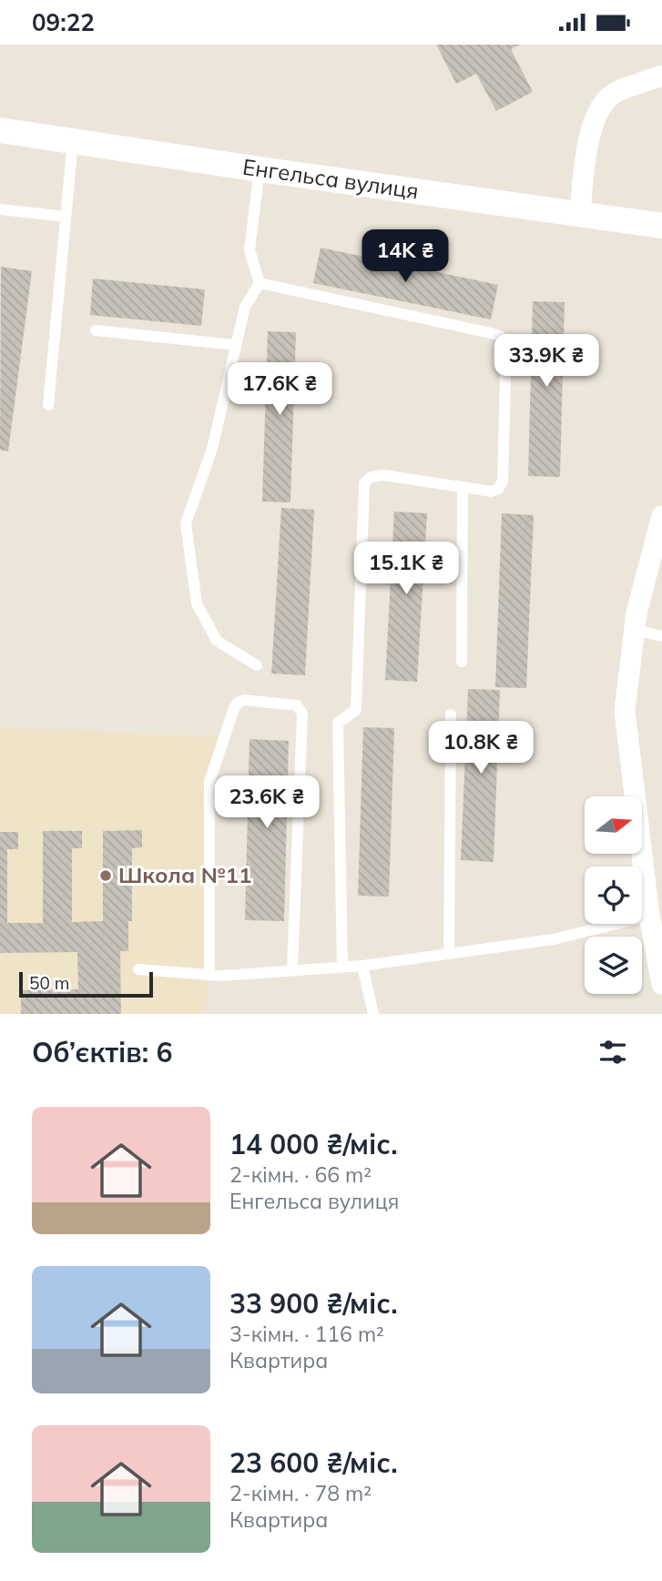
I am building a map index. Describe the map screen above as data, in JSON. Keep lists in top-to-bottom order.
{
  "streets": {
    "street": ["Енгельса вулиця"]
  },
  "places": ["Школа №11"],
  "scale_bar": "50 m",
  "north": "right",
  "page": {
    "status": "09:22",
    "price": [
      "14K ₴",
      "33.9K ₴",
      "17.6K ₴",
      "15.1K ₴",
      "10.8K ₴",
      "23.6K ₴"
    ],
    "scale": "50 m",
    "heading": "Об’єктів: 6",
    "list": [
      {
        "name": "14 000 ₴/міс.",
        "note": "2-кімн. · 66 m² · Енгельса вулиця"
      },
      {
        "name": "33 900 ₴/міс.",
        "note": "3-кімн. · 116 m² · Квартира"
      },
      {
        "name": "23 600 ₴/міс.",
        "note": "2-кімн. · 78 m² · Квартира"
      }
    ]
  }
}
